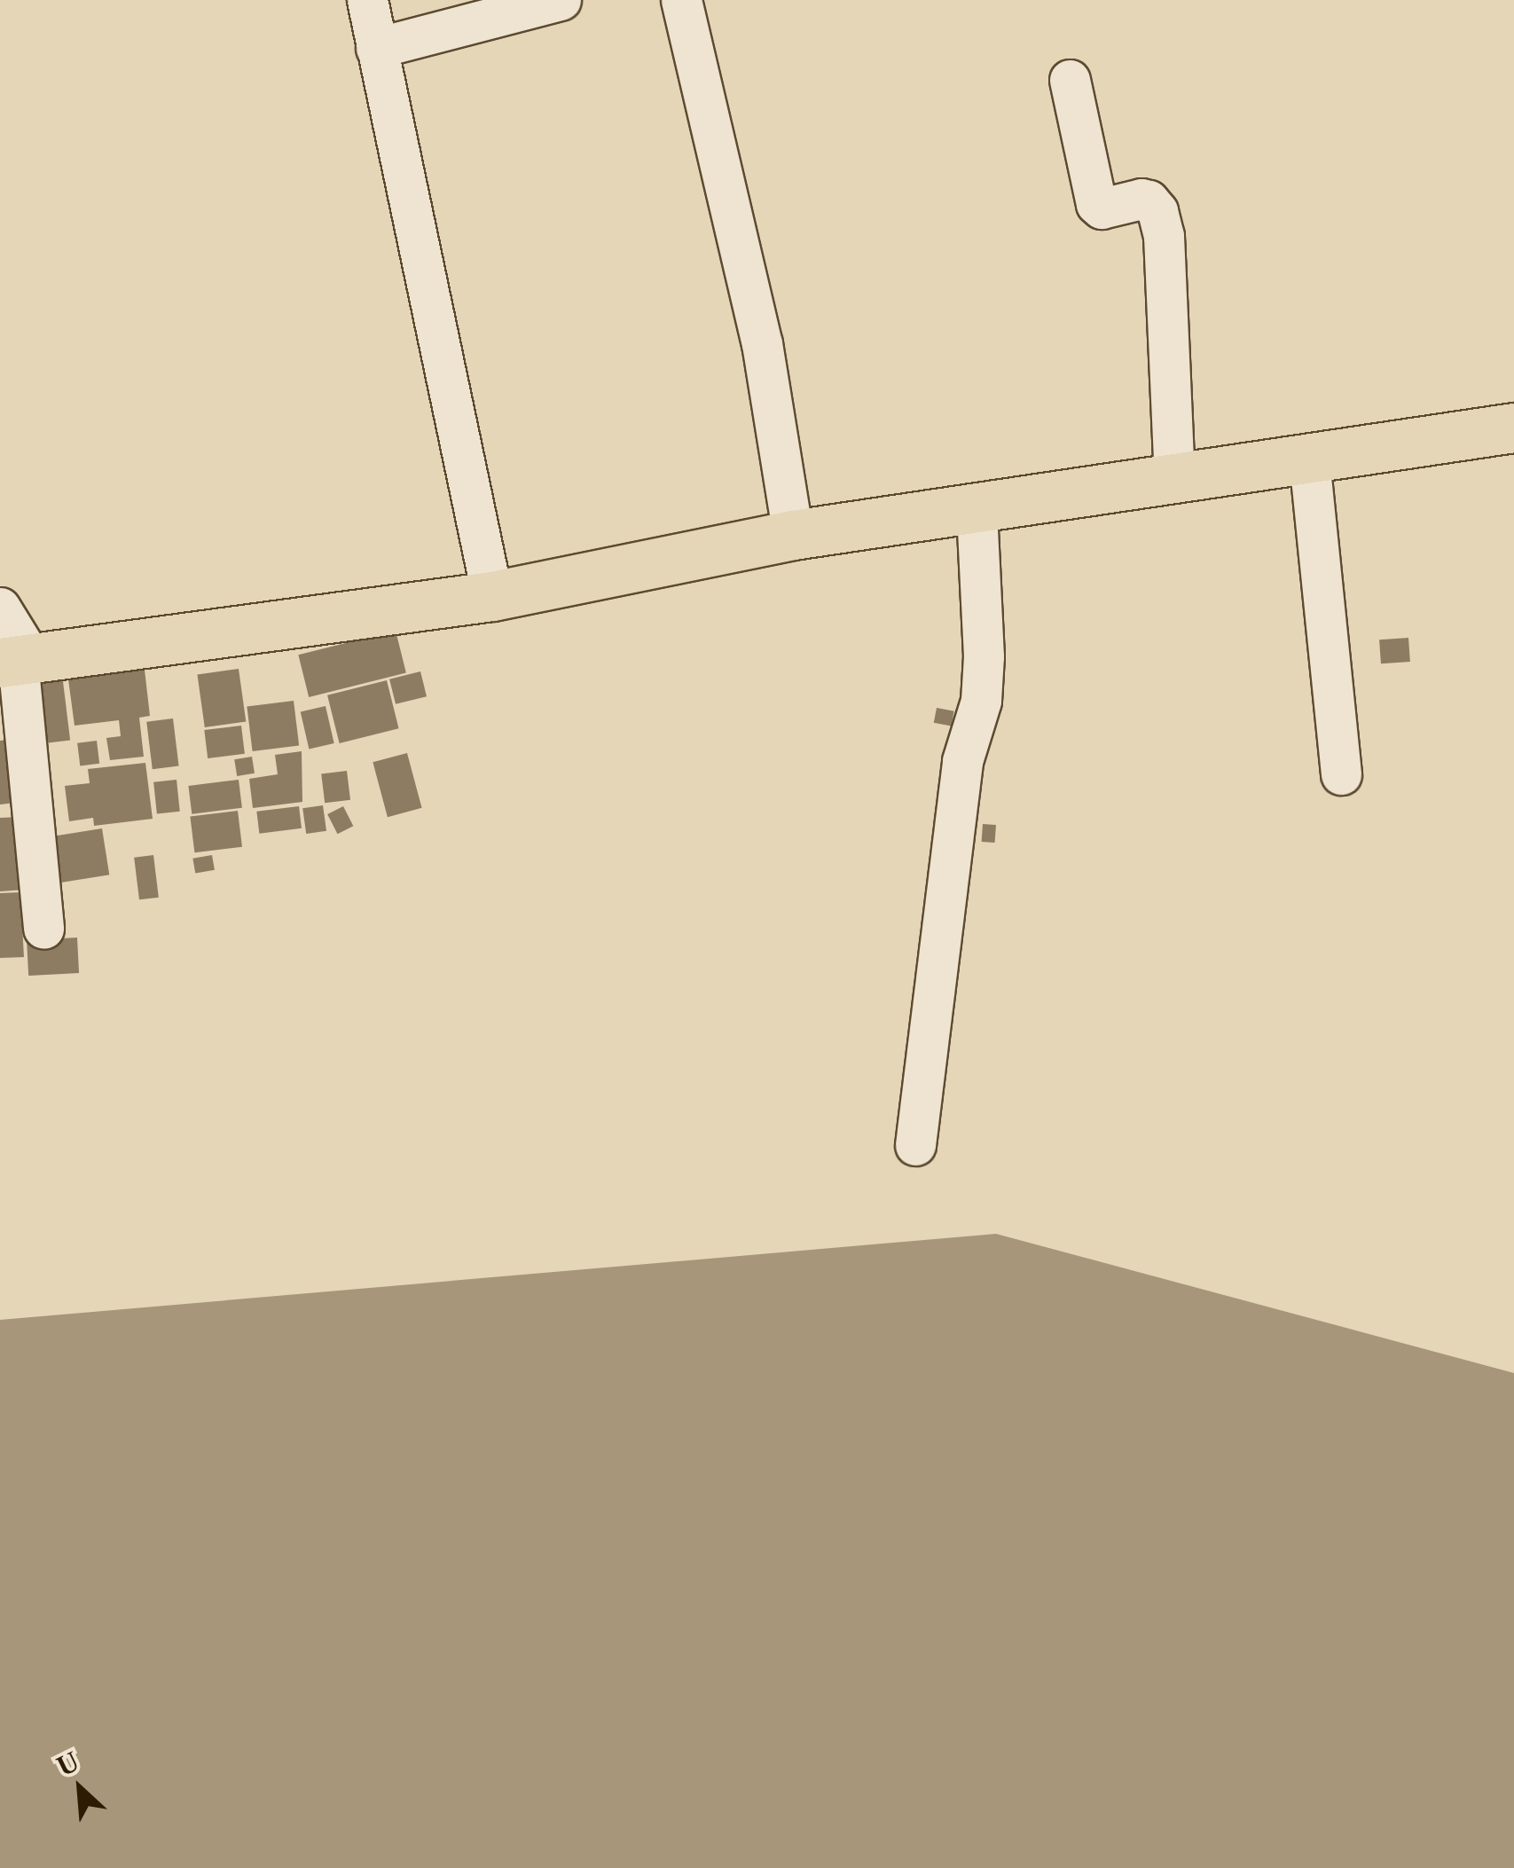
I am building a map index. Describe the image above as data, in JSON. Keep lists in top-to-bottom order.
{
  "north": "top left"
}
